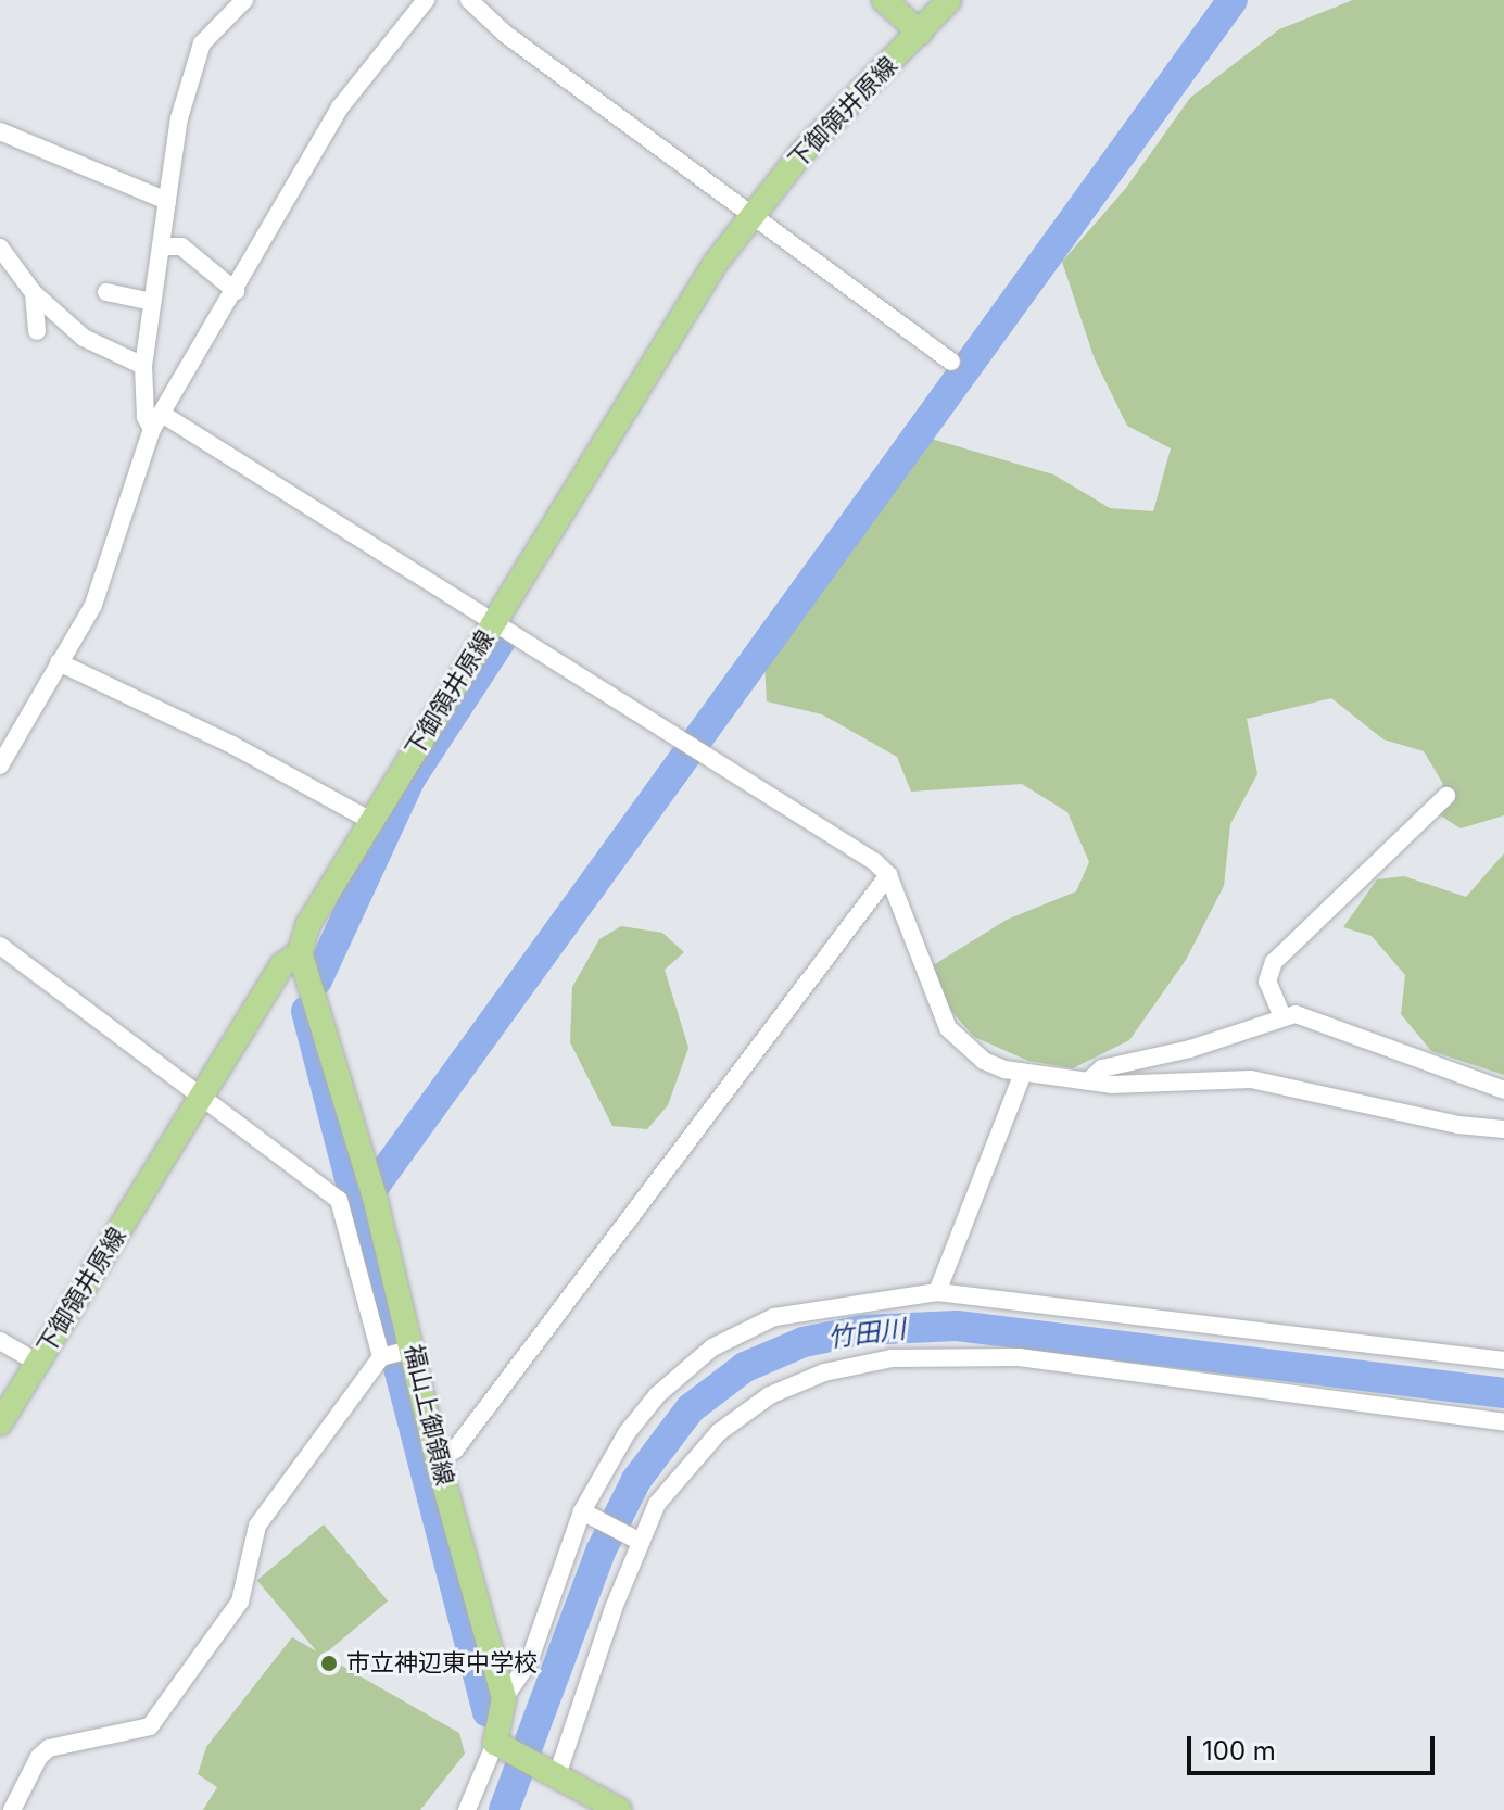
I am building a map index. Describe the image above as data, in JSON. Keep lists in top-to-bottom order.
{
  "streets": {
    "main road": ["下御領井原線", "福山上御領線"]
  },
  "crossings": [
    ["下御領井原線", "福山上御領線"]
  ],
  "water": ["竹田川"],
  "places": ["市立神辺東中学校"],
  "scale_bar": "100 m"
}
